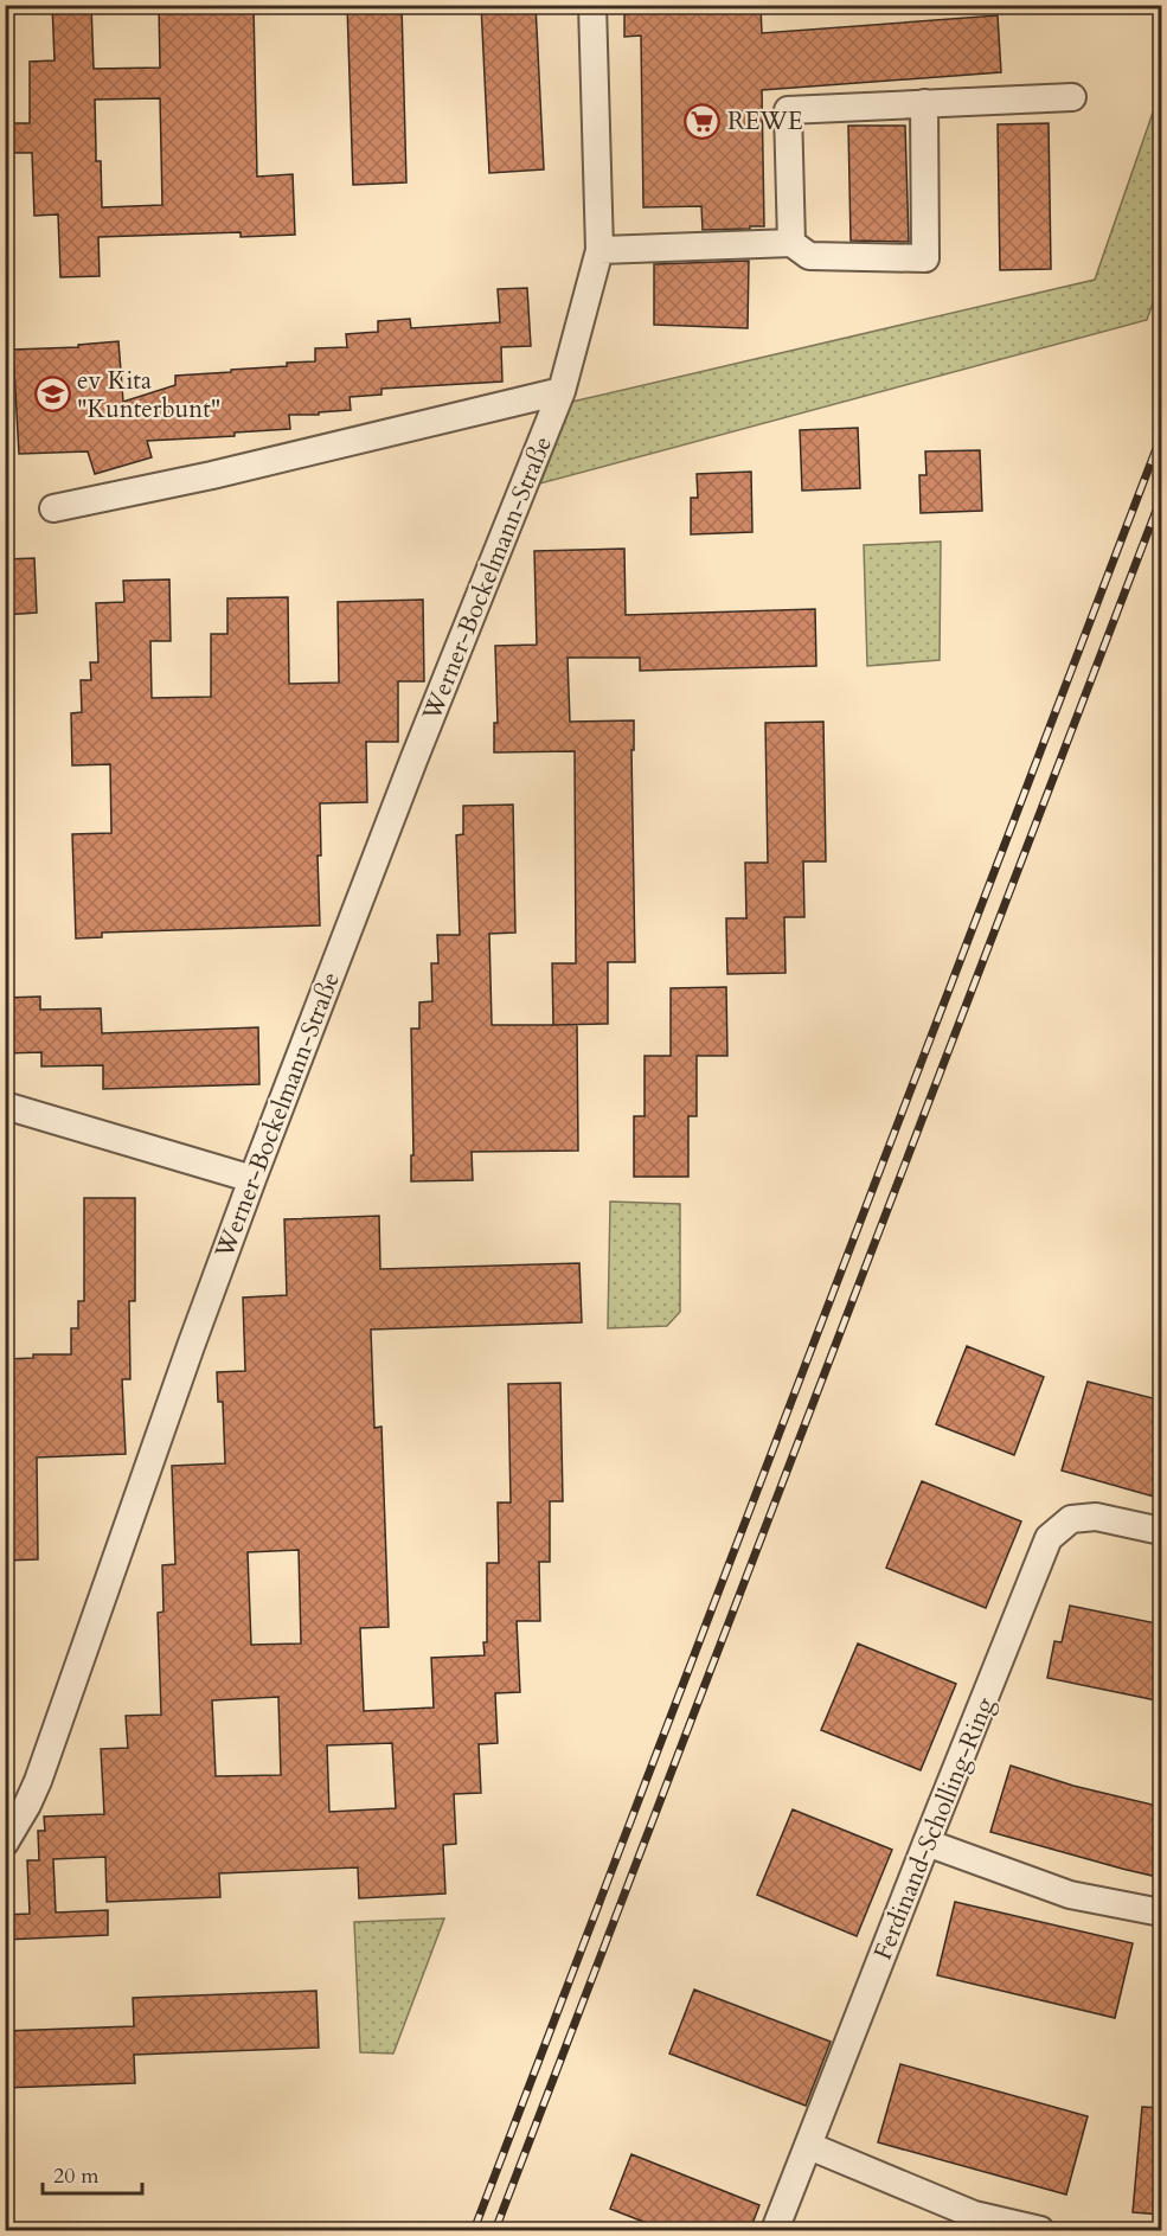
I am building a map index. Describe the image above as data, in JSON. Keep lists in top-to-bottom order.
{
  "streets": {
    "street": ["Werner-Bockelmann-Straße", "Ferdinand-Scholling-Ring"]
  },
  "places": {
    "supermarket": ["REWE"],
    "school or university": ["ev Kita \"Kunterbunt\""]
  },
  "scale_bar": "20 m"
}
